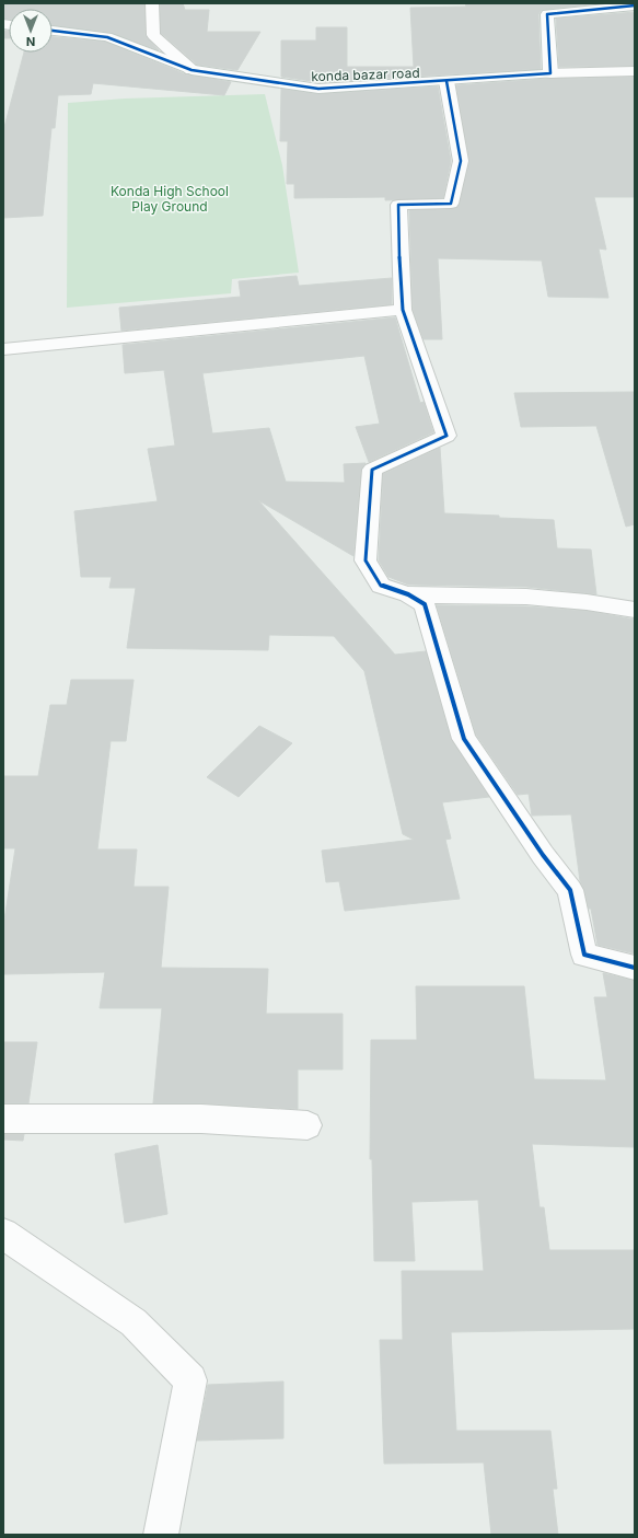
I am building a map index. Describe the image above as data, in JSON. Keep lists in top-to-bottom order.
{
  "streets": {
    "street": ["konda bazar road"]
  },
  "parks": ["Konda High School Play Ground"],
  "north": "bottom"
}
